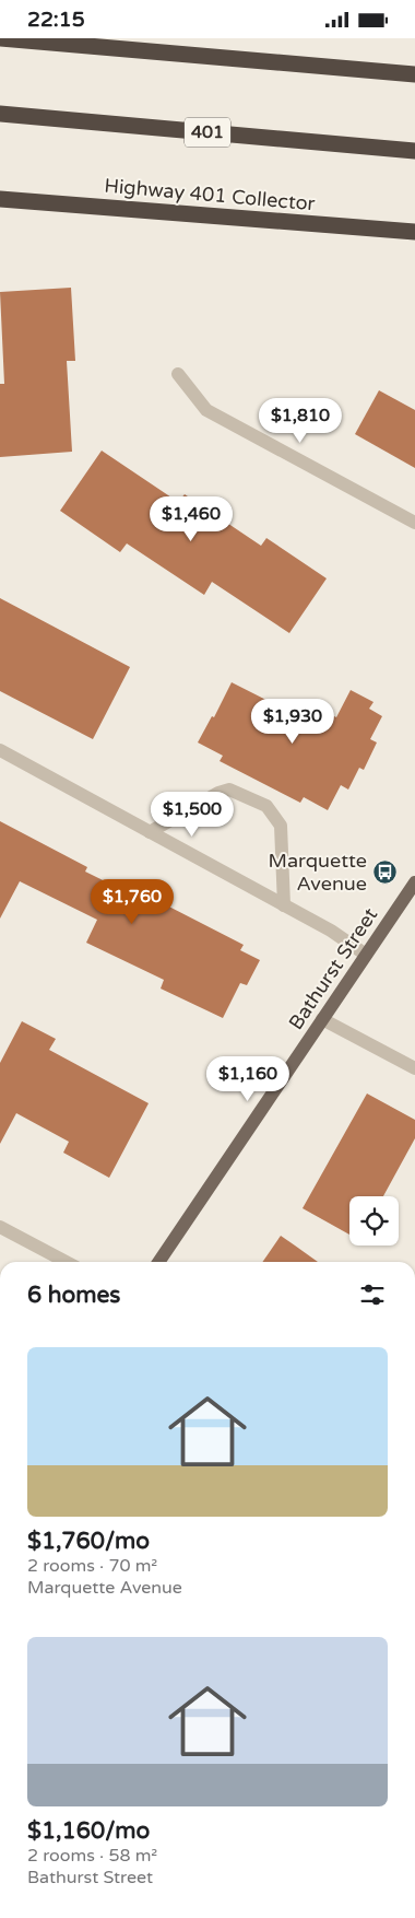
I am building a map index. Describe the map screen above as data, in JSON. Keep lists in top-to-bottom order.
{
  "streets": {
    "highway": ["401", "Highway 401 Collector"],
    "main road": ["Bathurst Street"]
  },
  "places": {
    "bus stop": ["Marquette Avenue"]
  },
  "page": {
    "status": "22:15",
    "price": [
      "$1,810",
      "$1,460",
      "$1,930",
      "$1,500",
      "$1,760",
      "$1,160"
    ],
    "heading": "6 homes",
    "list": [
      {
        "name": "$1,760/mo",
        "note": "2 rooms · 70 m² · Marquette Avenue"
      },
      {
        "name": "$1,160/mo",
        "note": "2 rooms · 58 m² · Bathurst Street"
      }
    ]
  }
}
